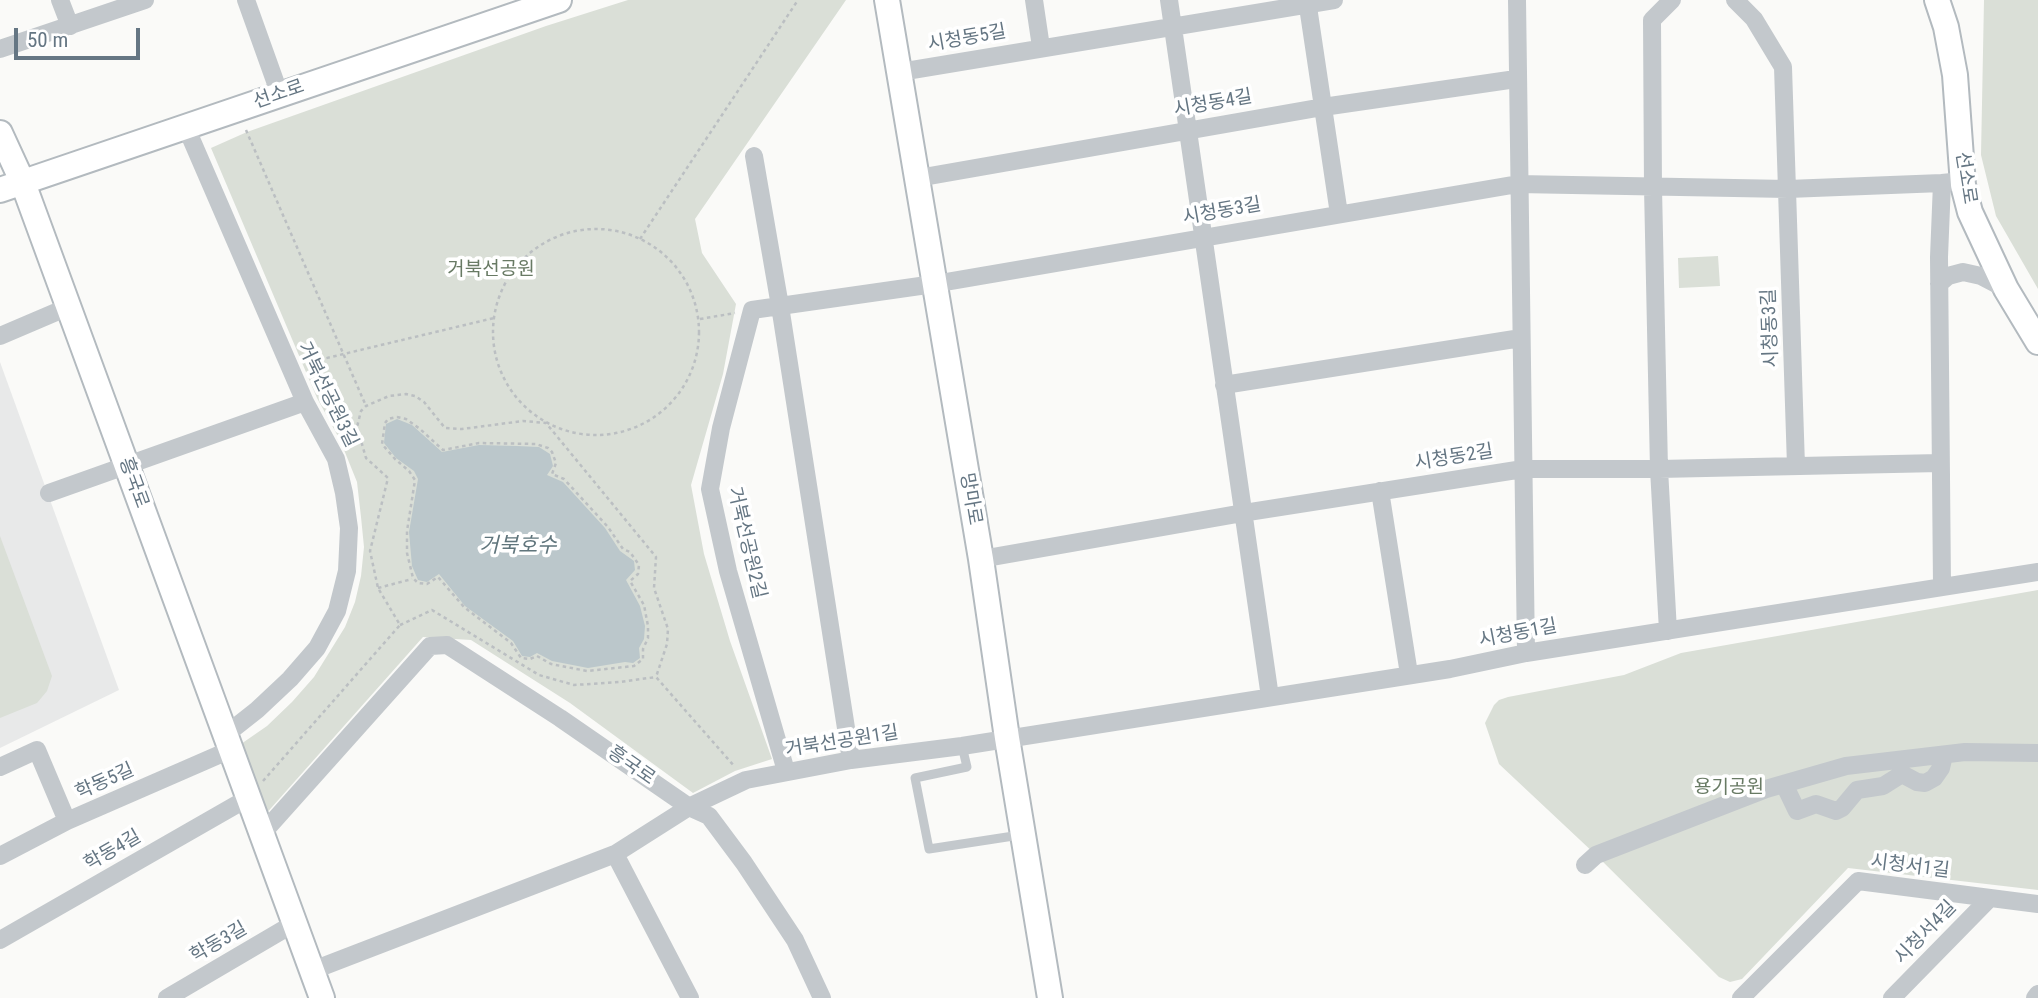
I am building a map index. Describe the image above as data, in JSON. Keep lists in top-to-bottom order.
{
  "streets": {
    "street": [
      "시청동5길",
      "선소로",
      "시청동4길",
      "시청동3길",
      "거북선공원3길",
      "시청동2길",
      "흥국로",
      "망마로",
      "거북선공원2길",
      "시청동1길",
      "거북선공원1길",
      "학동5길",
      "학동4길",
      "시청서1길",
      "시청서4길",
      "학동3길"
    ]
  },
  "crossings": [
    ["시청동5길", "망마로"],
    ["선소로", "시청동3길"],
    ["선소로", "거북선공원3길"],
    ["선소로", "흥국로"],
    ["시청동4길", "망마로"],
    ["시청동3길", "시청동2길"],
    ["시청동3길", "망마로"],
    ["거북선공원3길", "흥국로"],
    ["거북선공원3길", "학동5길"],
    ["시청동2길", "망마로"],
    ["흥국로", "거북선공원1길"],
    ["흥국로", "학동5길"],
    ["흥국로", "학동4길"],
    ["흥국로", "학동3길"],
    ["망마로", "시청동1길"],
    ["망마로", "거북선공원1길"],
    ["거북선공원2길", "거북선공원1길"],
    ["시청동1길", "거북선공원1길"],
    ["시청서1길", "시청서4길"]
  ],
  "water": ["거북호수"],
  "parks": ["거북선공원", "용기공원"],
  "scale_bar": "50 m"
}
